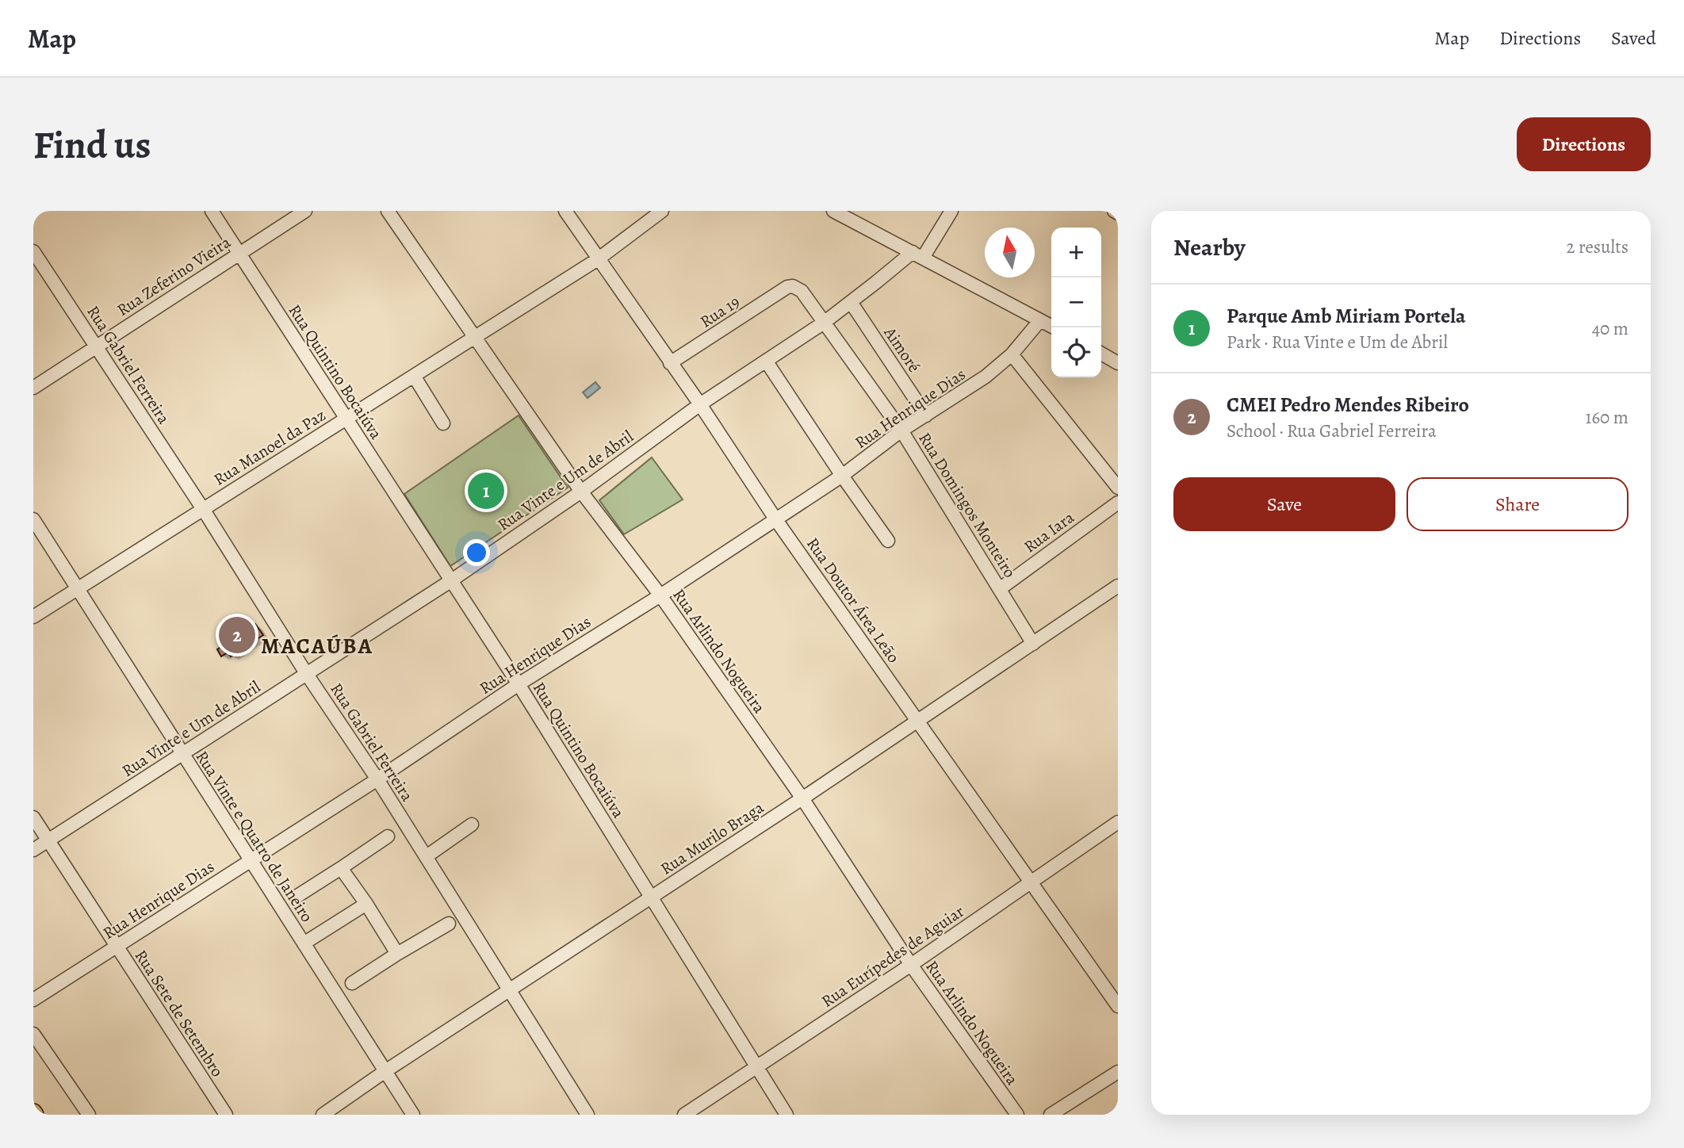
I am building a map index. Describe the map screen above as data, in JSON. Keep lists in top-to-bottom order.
{
  "streets": {
    "street": [
      "Rua Zeferino Vieira",
      "Rua 19",
      "Aimoré",
      "Rua Gabriel Ferreira",
      "Rua Quintino Bocaiúva",
      "Rua Henrique Dias",
      "Rua Manoel da Paz",
      "Rua Vinte e Um de Abril",
      "Rua Domingos Monteiro",
      "Rua Iara",
      "Rua Doutor Área Leão",
      "Rua Arlindo Nogueira",
      "Rua Vinte e Quatro de Janeiro",
      "Rua Murilo Braga",
      "Rua Eurípedes de Aguiar",
      "Rua Sete de Setembro"
    ]
  },
  "crossings": [
    ["Rua Zeferino Vieira", "Rua Gabriel Ferreira"],
    ["Rua Zeferino Vieira", "Rua Quintino Bocaiúva"],
    ["Rua 19", "Rua Domingos Monteiro"],
    ["Rua 19", "Rua Doutor Área Leão"],
    ["Aimoré", "Rua Henrique Dias"],
    ["Aimoré", "Rua Vinte e Um de Abril"],
    ["Rua Gabriel Ferreira", "Rua Henrique Dias"],
    ["Rua Gabriel Ferreira", "Rua Manoel da Paz"],
    ["Rua Gabriel Ferreira", "Rua Vinte e Um de Abril"],
    ["Rua Gabriel Ferreira", "Rua Murilo Braga"],
    ["Rua Quintino Bocaiúva", "Rua Henrique Dias"],
    ["Rua Quintino Bocaiúva", "Rua Manoel da Paz"],
    ["Rua Quintino Bocaiúva", "Rua Vinte e Um de Abril"],
    ["Rua Quintino Bocaiúva", "Rua Murilo Braga"],
    ["Rua Quintino Bocaiúva", "Rua Eurípedes de Aguiar"],
    ["Rua Henrique Dias", "Rua Domingos Monteiro"],
    ["Rua Henrique Dias", "Rua Doutor Área Leão"],
    ["Rua Henrique Dias", "Rua Arlindo Nogueira"],
    ["Rua Henrique Dias", "Rua Vinte e Quatro de Janeiro"],
    ["Rua Henrique Dias", "Rua Sete de Setembro"],
    ["Rua Manoel da Paz", "Rua Doutor Área Leão"],
    ["Rua Manoel da Paz", "Rua Arlindo Nogueira"],
    ["Rua Manoel da Paz", "Rua Vinte e Quatro de Janeiro"],
    ["Rua Vinte e Um de Abril", "Rua Domingos Monteiro"],
    ["Rua Vinte e Um de Abril", "Rua Doutor Área Leão"],
    ["Rua Vinte e Um de Abril", "Rua Arlindo Nogueira"],
    ["Rua Vinte e Um de Abril", "Rua Vinte e Quatro de Janeiro"],
    ["Rua Vinte e Um de Abril", "Rua Sete de Setembro"],
    ["Rua Domingos Monteiro", "Rua Iara"],
    ["Rua Domingos Monteiro", "Rua Murilo Braga"],
    ["Rua Doutor Área Leão", "Rua Murilo Braga"],
    ["Rua Doutor Área Leão", "Rua Eurípedes de Aguiar"],
    ["Rua Arlindo Nogueira", "Rua Murilo Braga"],
    ["Rua Arlindo Nogueira", "Rua Eurípedes de Aguiar"],
    ["Rua Vinte e Quatro de Janeiro", "Rua Murilo Braga"]
  ],
  "districts": ["MACAÚBA"],
  "north": "top",
  "page": {
    "header": "Map",
    "nav": ["Map", "Directions", "Saved"],
    "buttons": [
      "Directions",
      ["Save", "Share"]
    ],
    "title": "Find us",
    "heading": ["Nearby", "2 results"],
    "map_buttons": ["+", "−"],
    "list": [
      {
        "mark": "1",
        "name": "Parque Amb Miriam Portela",
        "note": "Park · Rua Vinte e Um de Abril",
        "value": "40 m"
      },
      {
        "mark": "2",
        "name": "CMEI Pedro Mendes Ribeiro",
        "note": "School · Rua Gabriel Ferreira",
        "value": "160 m"
      }
    ],
    "pins": ["1", "2"]
  }
}
